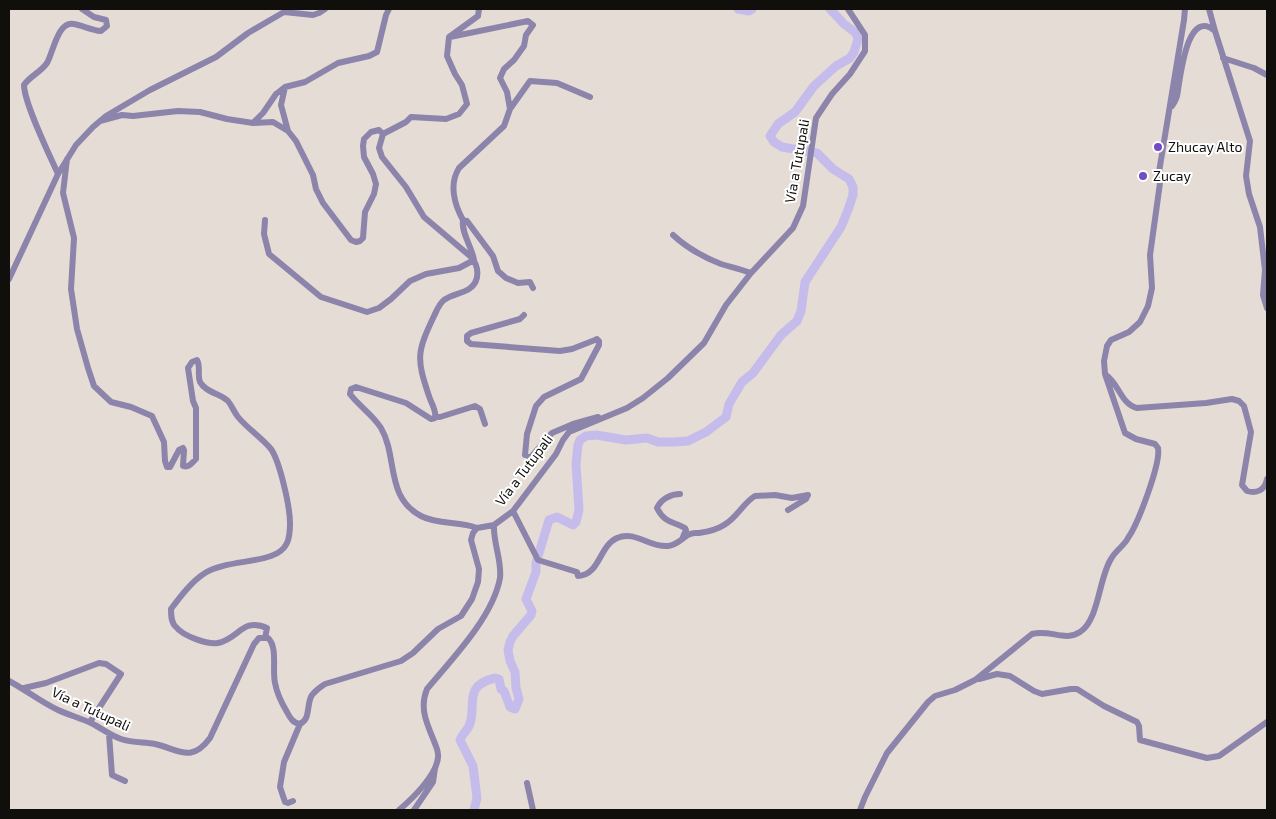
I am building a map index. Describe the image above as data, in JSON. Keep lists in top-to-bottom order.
{
  "streets": {
    "street": ["Vía a Tutupali"]
  },
  "places": ["Zhucay Alto", "Zucay"]
}
